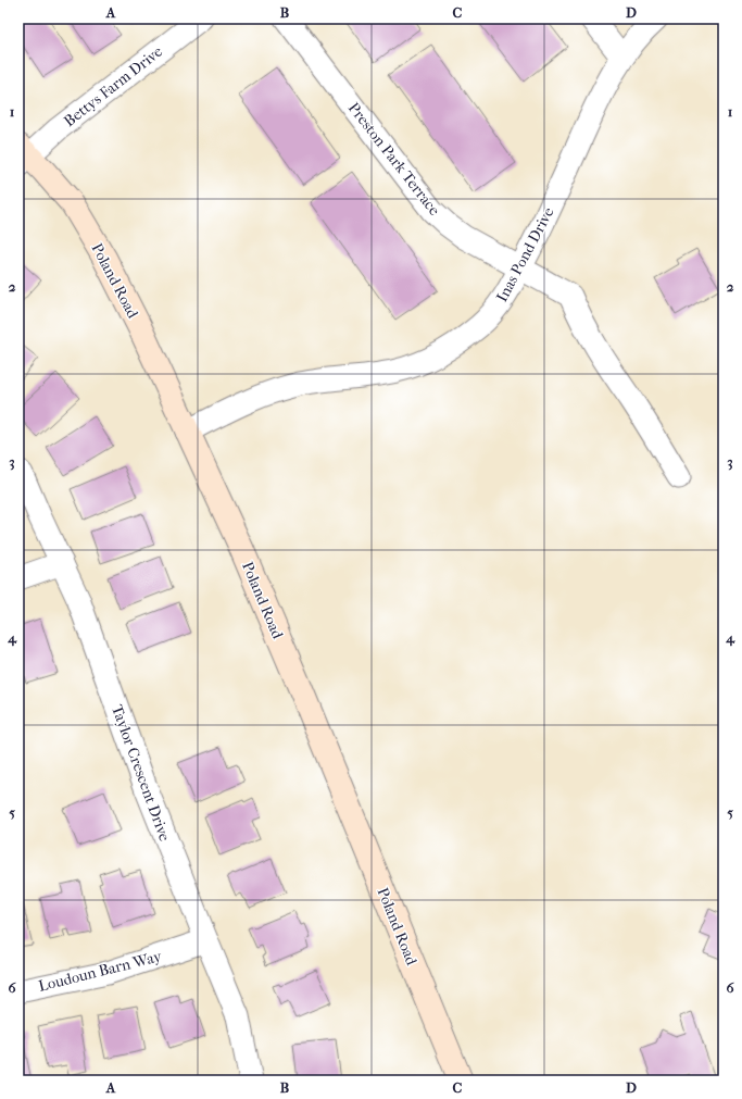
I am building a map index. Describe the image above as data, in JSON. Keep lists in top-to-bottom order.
{
  "streets": {
    "street": [
      "Bettys Farm Drive",
      "Preston Park Terrace",
      "Inas Pond Drive",
      "Poland Road",
      "Taylor Crescent Drive",
      "Loudoun Barn Way"
    ]
  },
  "crossings": [
    ["Bettys Farm Drive", "Poland Road"],
    ["Preston Park Terrace", "Inas Pond Drive"],
    ["Inas Pond Drive", "Poland Road"],
    ["Taylor Crescent Drive", "Loudoun Barn Way"]
  ],
  "grid": {
    "columns": [
      "A",
      "B",
      "C",
      "D"
    ],
    "rows": [
      "1",
      "2",
      "3",
      "4",
      "5",
      "6"
    ]
  }
}
